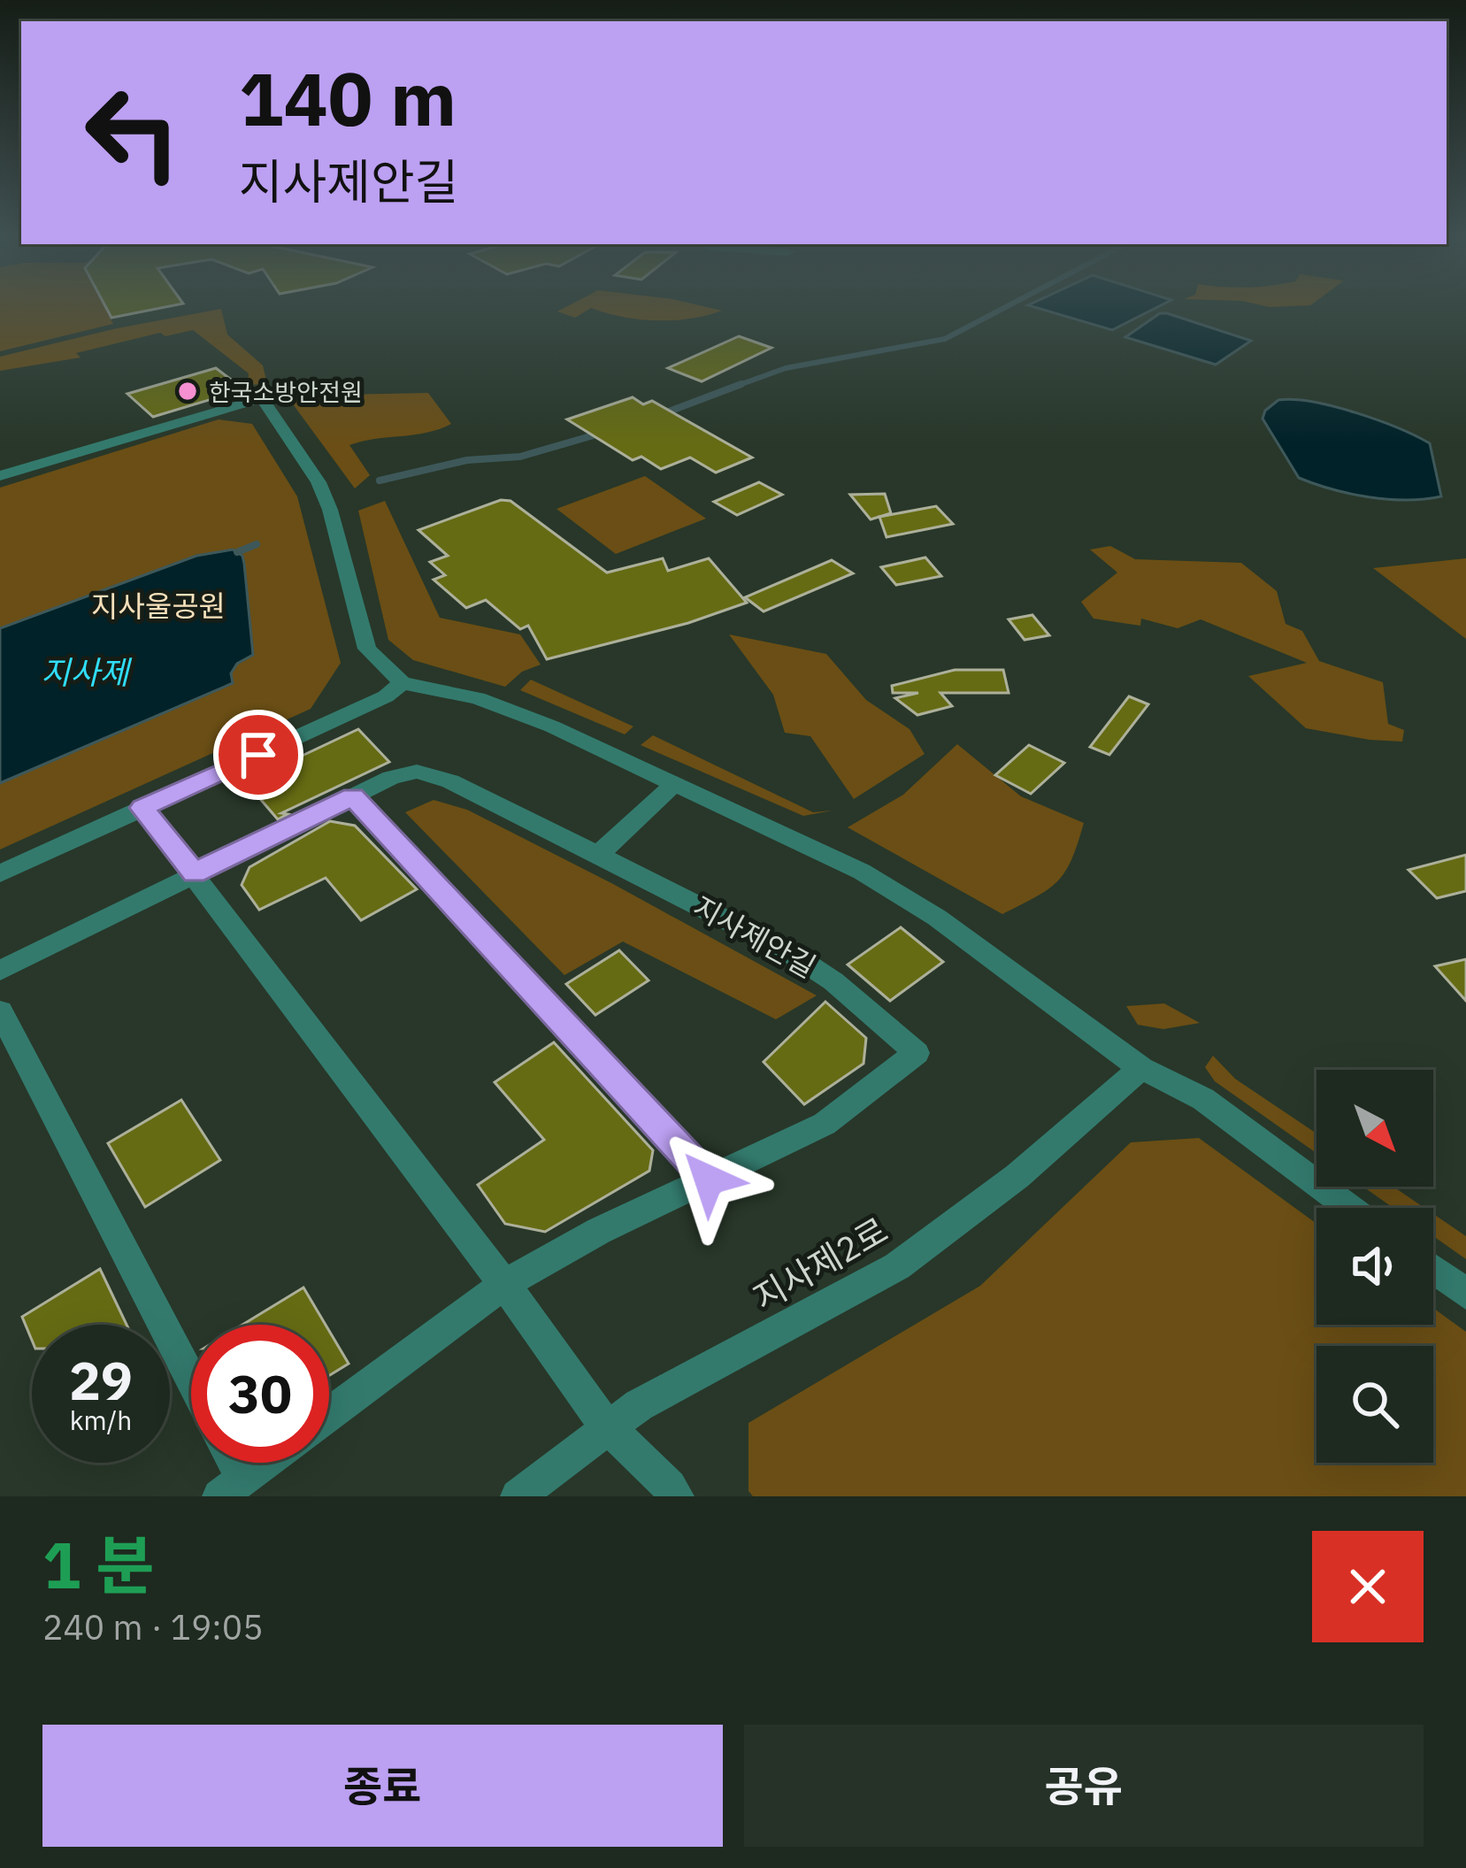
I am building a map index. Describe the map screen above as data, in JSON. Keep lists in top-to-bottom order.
{
  "streets": {
    "street": ["지사제안길", "지사제2로"]
  },
  "water": ["지사제"],
  "parks": ["지사울공원"],
  "places": ["한국소방안전원"],
  "north": "bottom right",
  "page": {
    "turn": ["140 m", "지사제안길"],
    "speed": "29 km/h",
    "limit": "30",
    "heading": ["1 분", "240 m · 19:05"],
    "buttons": ["종료", "공유"]
  }
}
